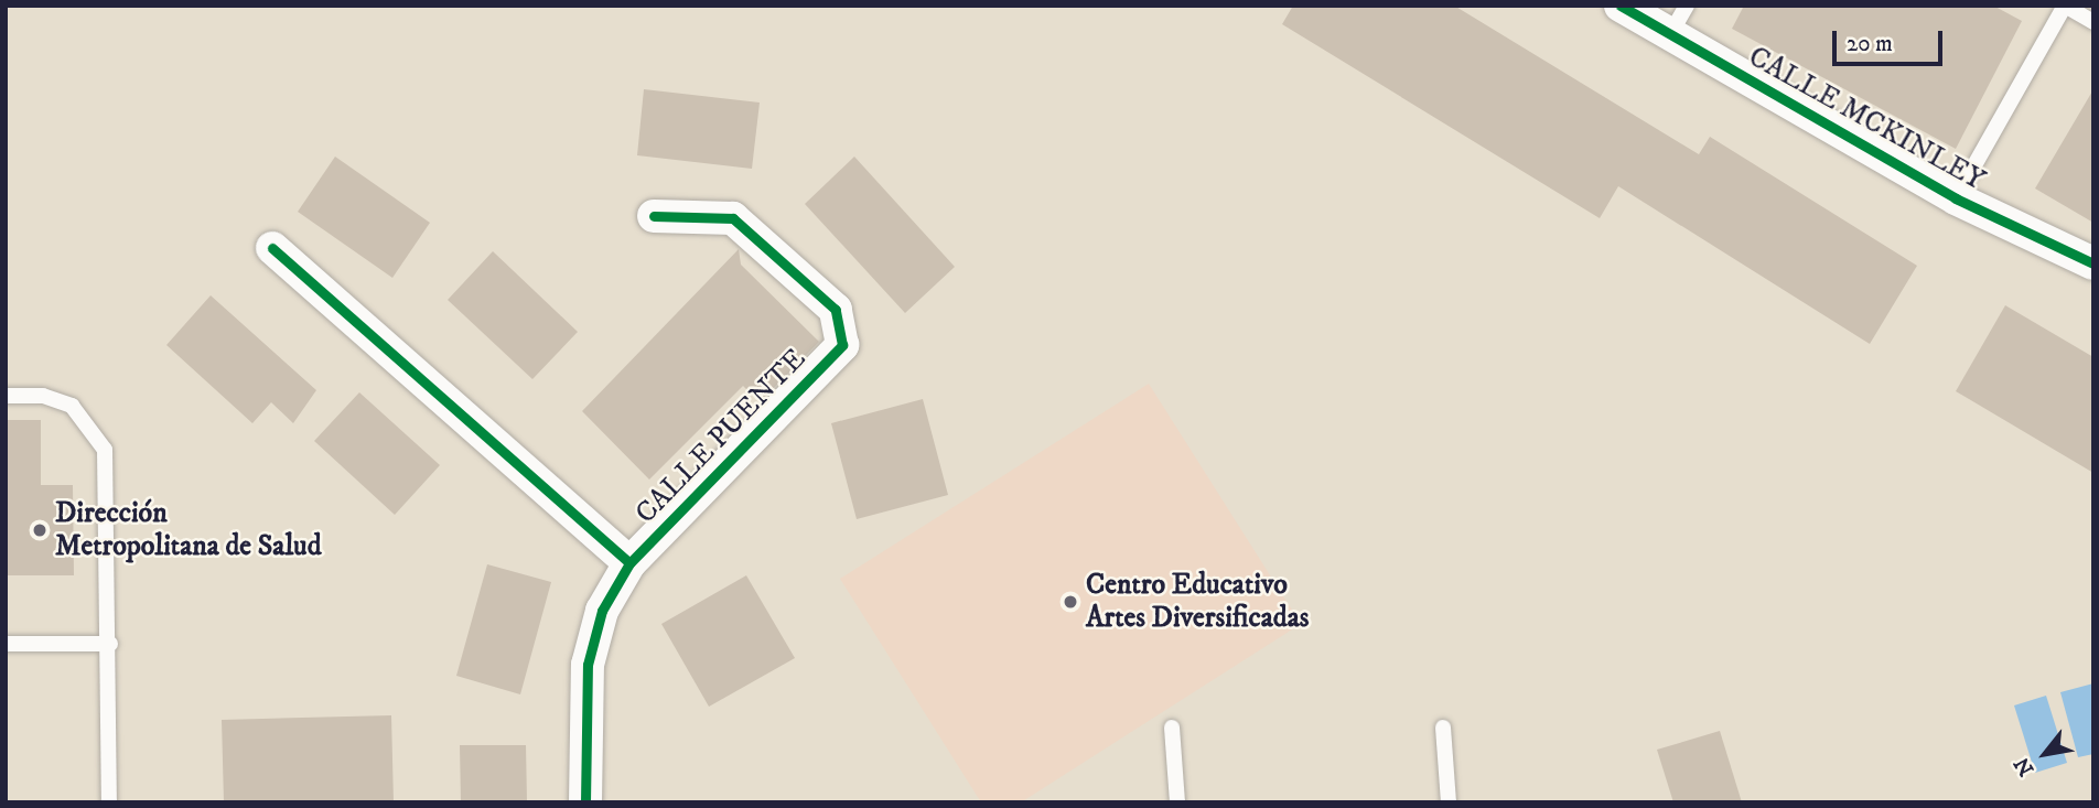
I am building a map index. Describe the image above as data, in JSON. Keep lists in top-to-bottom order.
{
  "streets": {
    "street": ["CALLE MCKINLEY", "CALLE PUENTE"]
  },
  "places": ["Dirección Metropolitana de Salud", "Centro Educativo Artes Diversificadas"],
  "scale_bar": "20 m",
  "north": "bottom left"
}
